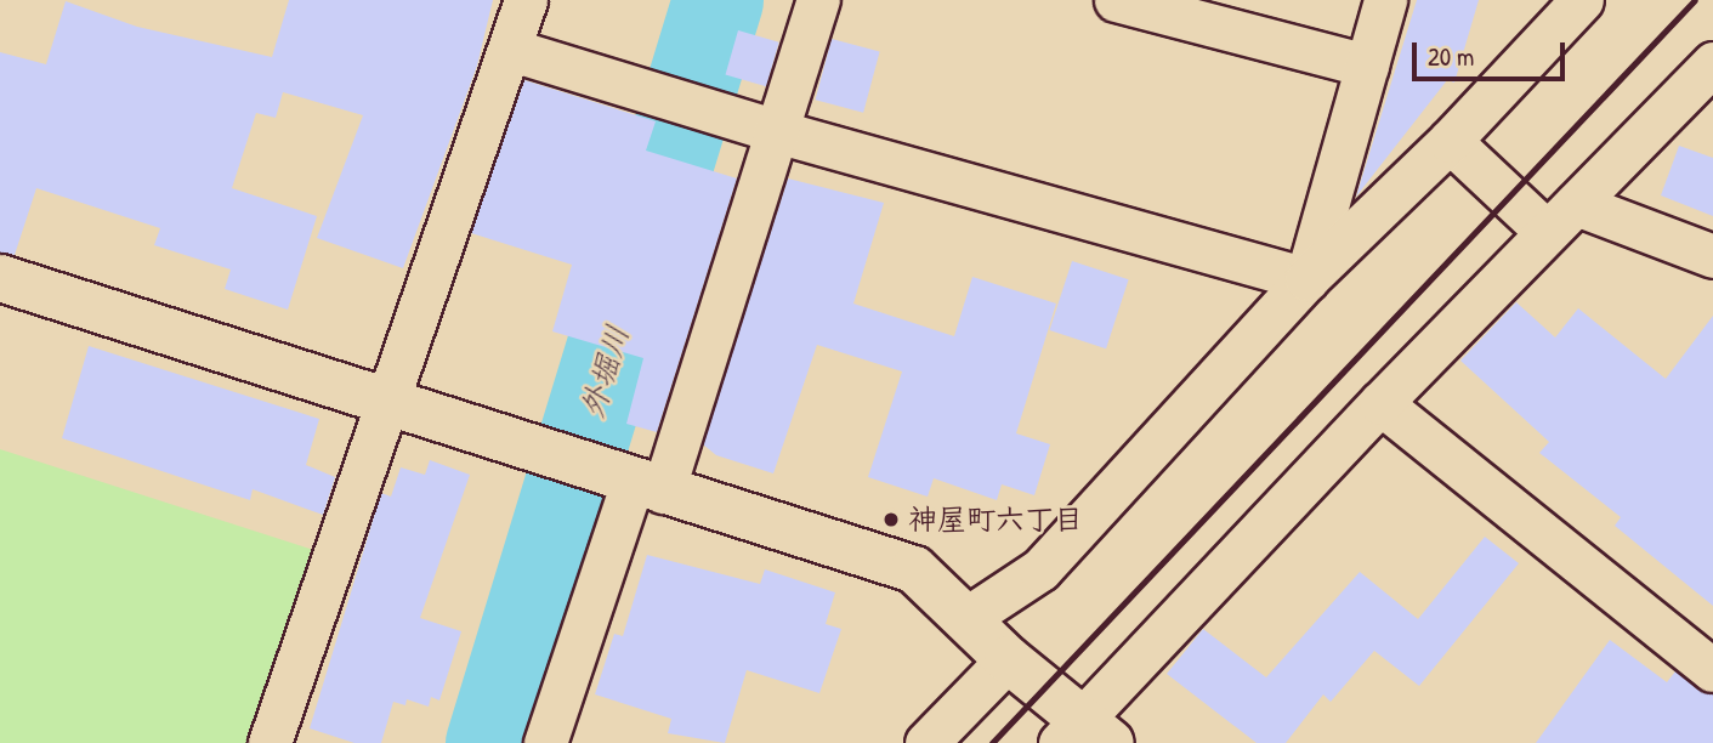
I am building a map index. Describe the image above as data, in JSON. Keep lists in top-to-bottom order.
{
  "water": ["外堀川"],
  "places": ["神屋町六丁目"],
  "scale_bar": "20 m"
}
